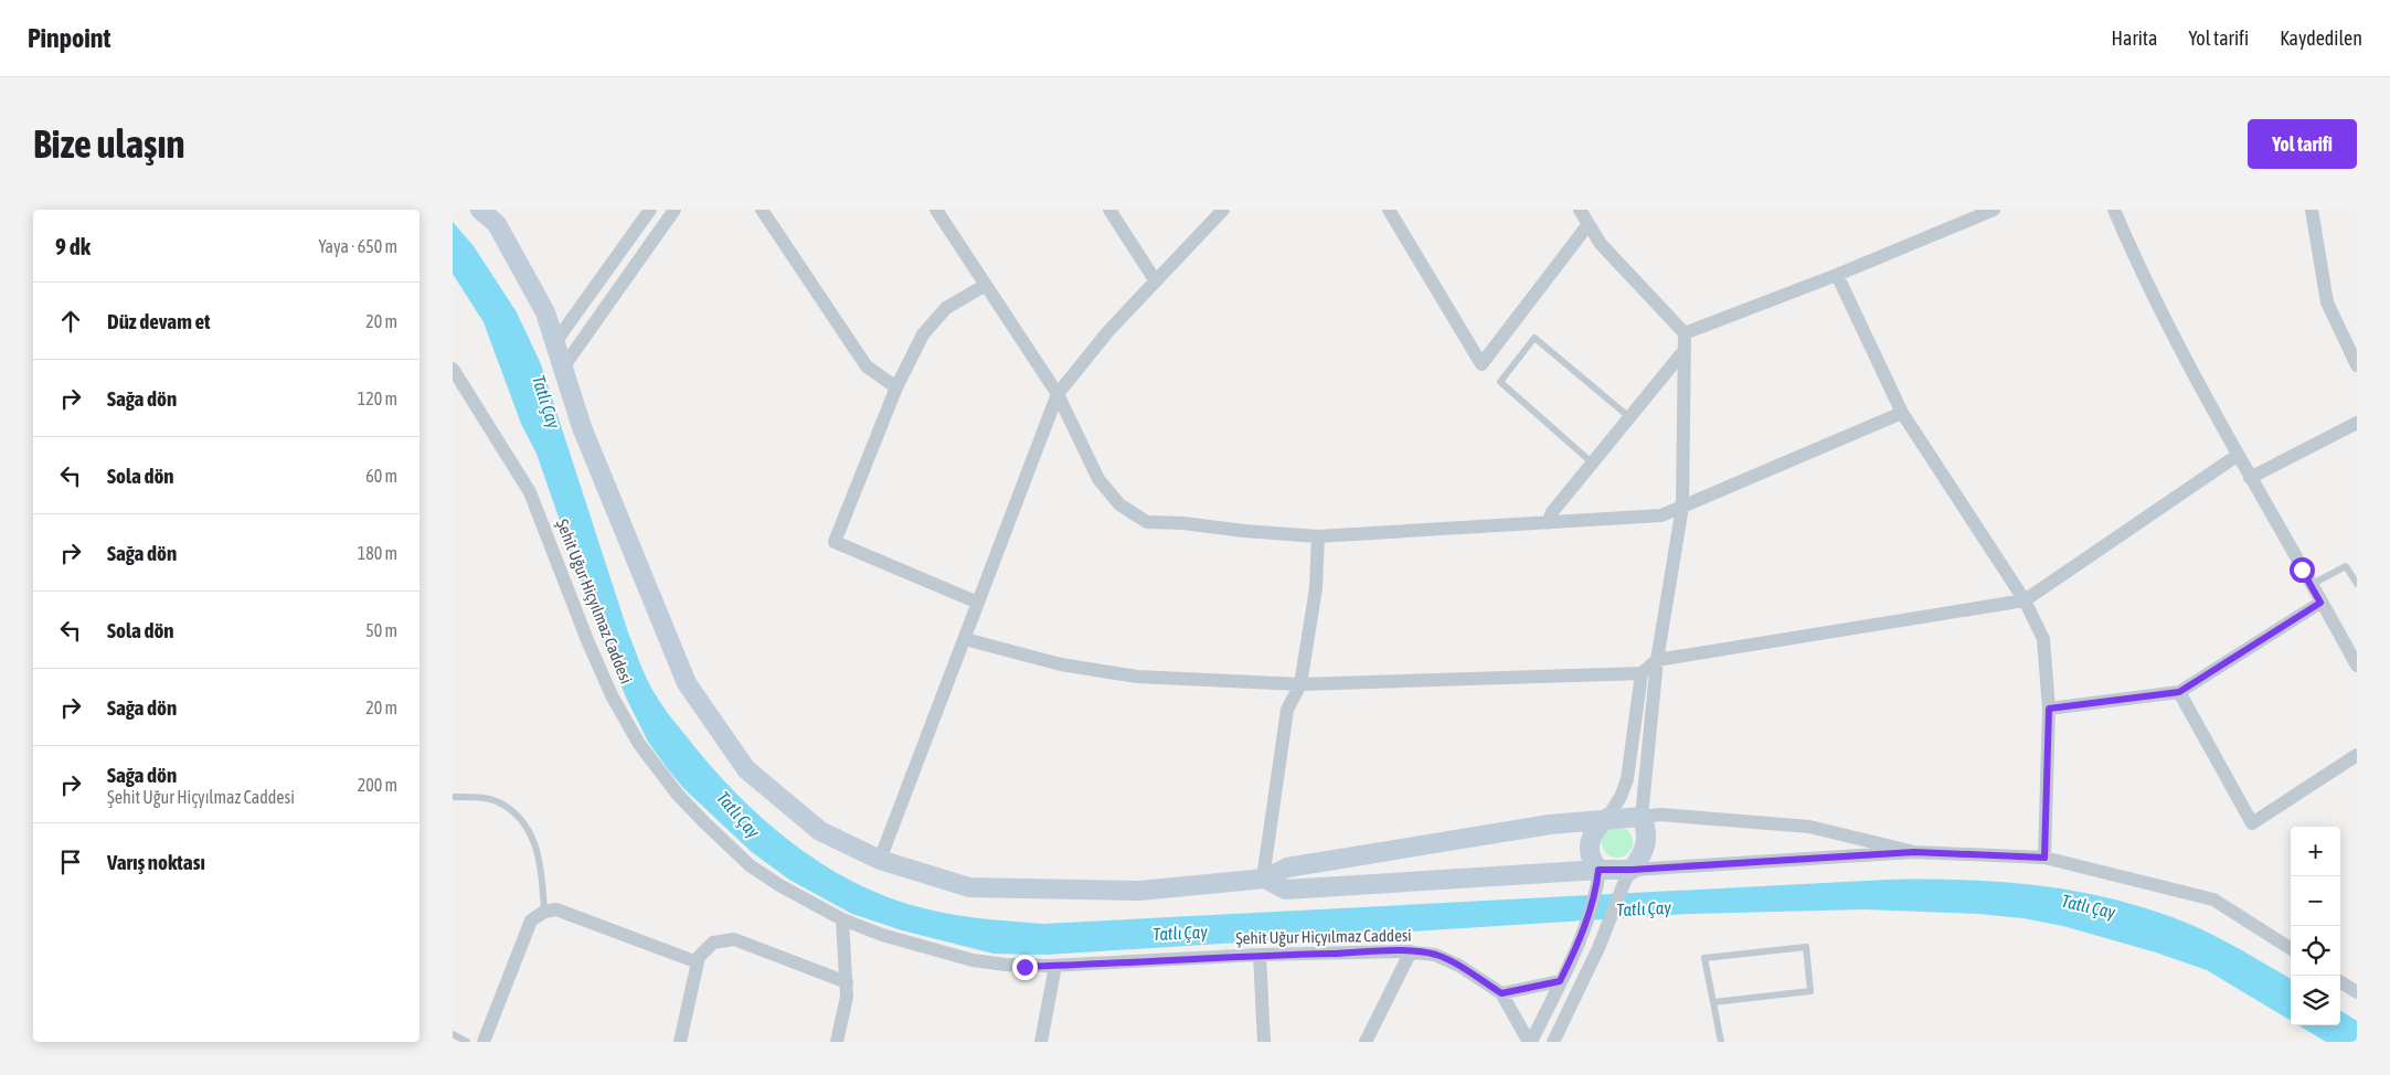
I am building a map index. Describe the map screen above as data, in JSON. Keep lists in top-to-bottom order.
{
  "streets": {
    "street": ["Şehit Uğur Hiçyılmaz Caddesi"]
  },
  "water": ["Tatlı Çay"],
  "page": {
    "header": "Pinpoint",
    "nav": ["Harita", "Yol tarifi", "Kaydedilen"],
    "buttons": "Yol tarifi",
    "title": "Bize ulaşın",
    "heading": ["9 dk", "Yaya · 650 m"],
    "list": [
      ["Düz devam et", "20 m"],
      ["Sağa dön", "120 m"],
      ["Sola dön", "60 m"],
      ["Sağa dön", "180 m"],
      ["Sola dön", "50 m"],
      ["Sağa dön", "20 m"],
      ["Sağa dön", "Şehit Uğur Hiçyılmaz Caddesi", "200 m"],
      "Varış noktası"
    ],
    "map_buttons": ["+", "−"]
  }
}
